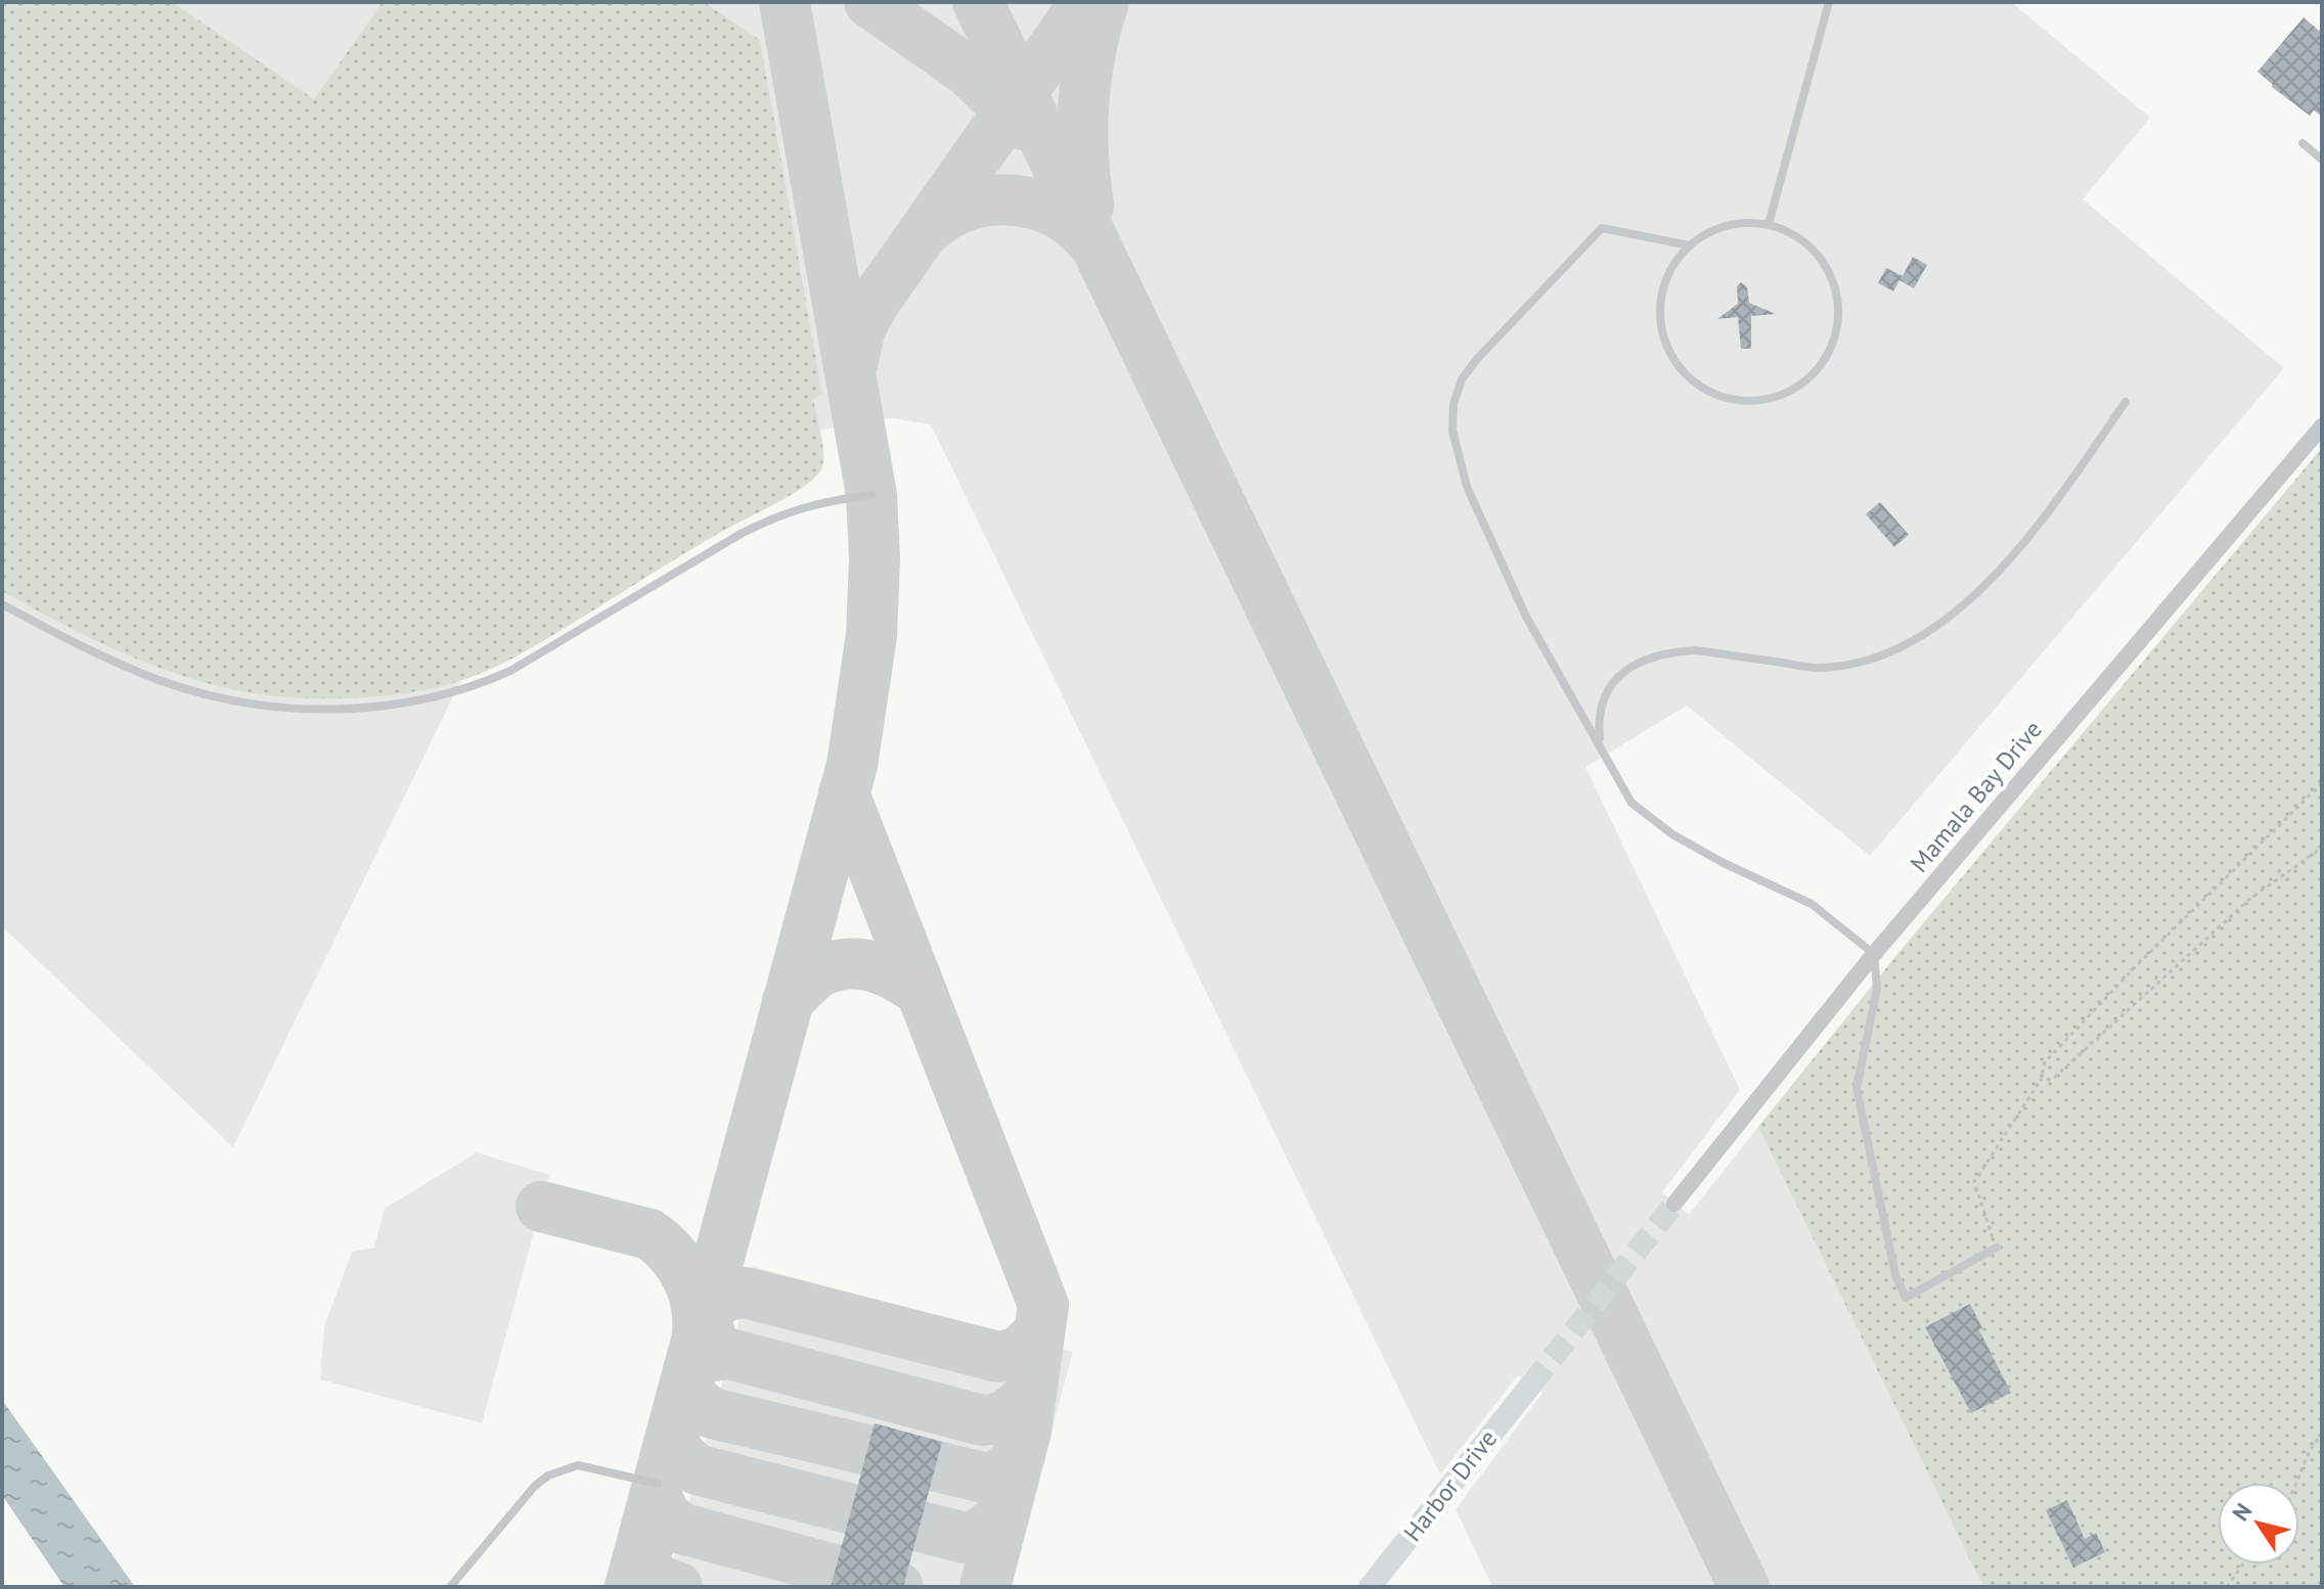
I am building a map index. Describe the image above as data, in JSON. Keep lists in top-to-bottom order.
{
  "streets": {
    "street": ["Mamala Bay Drive", "Harbor Drive"]
  },
  "north": "top left"
}
